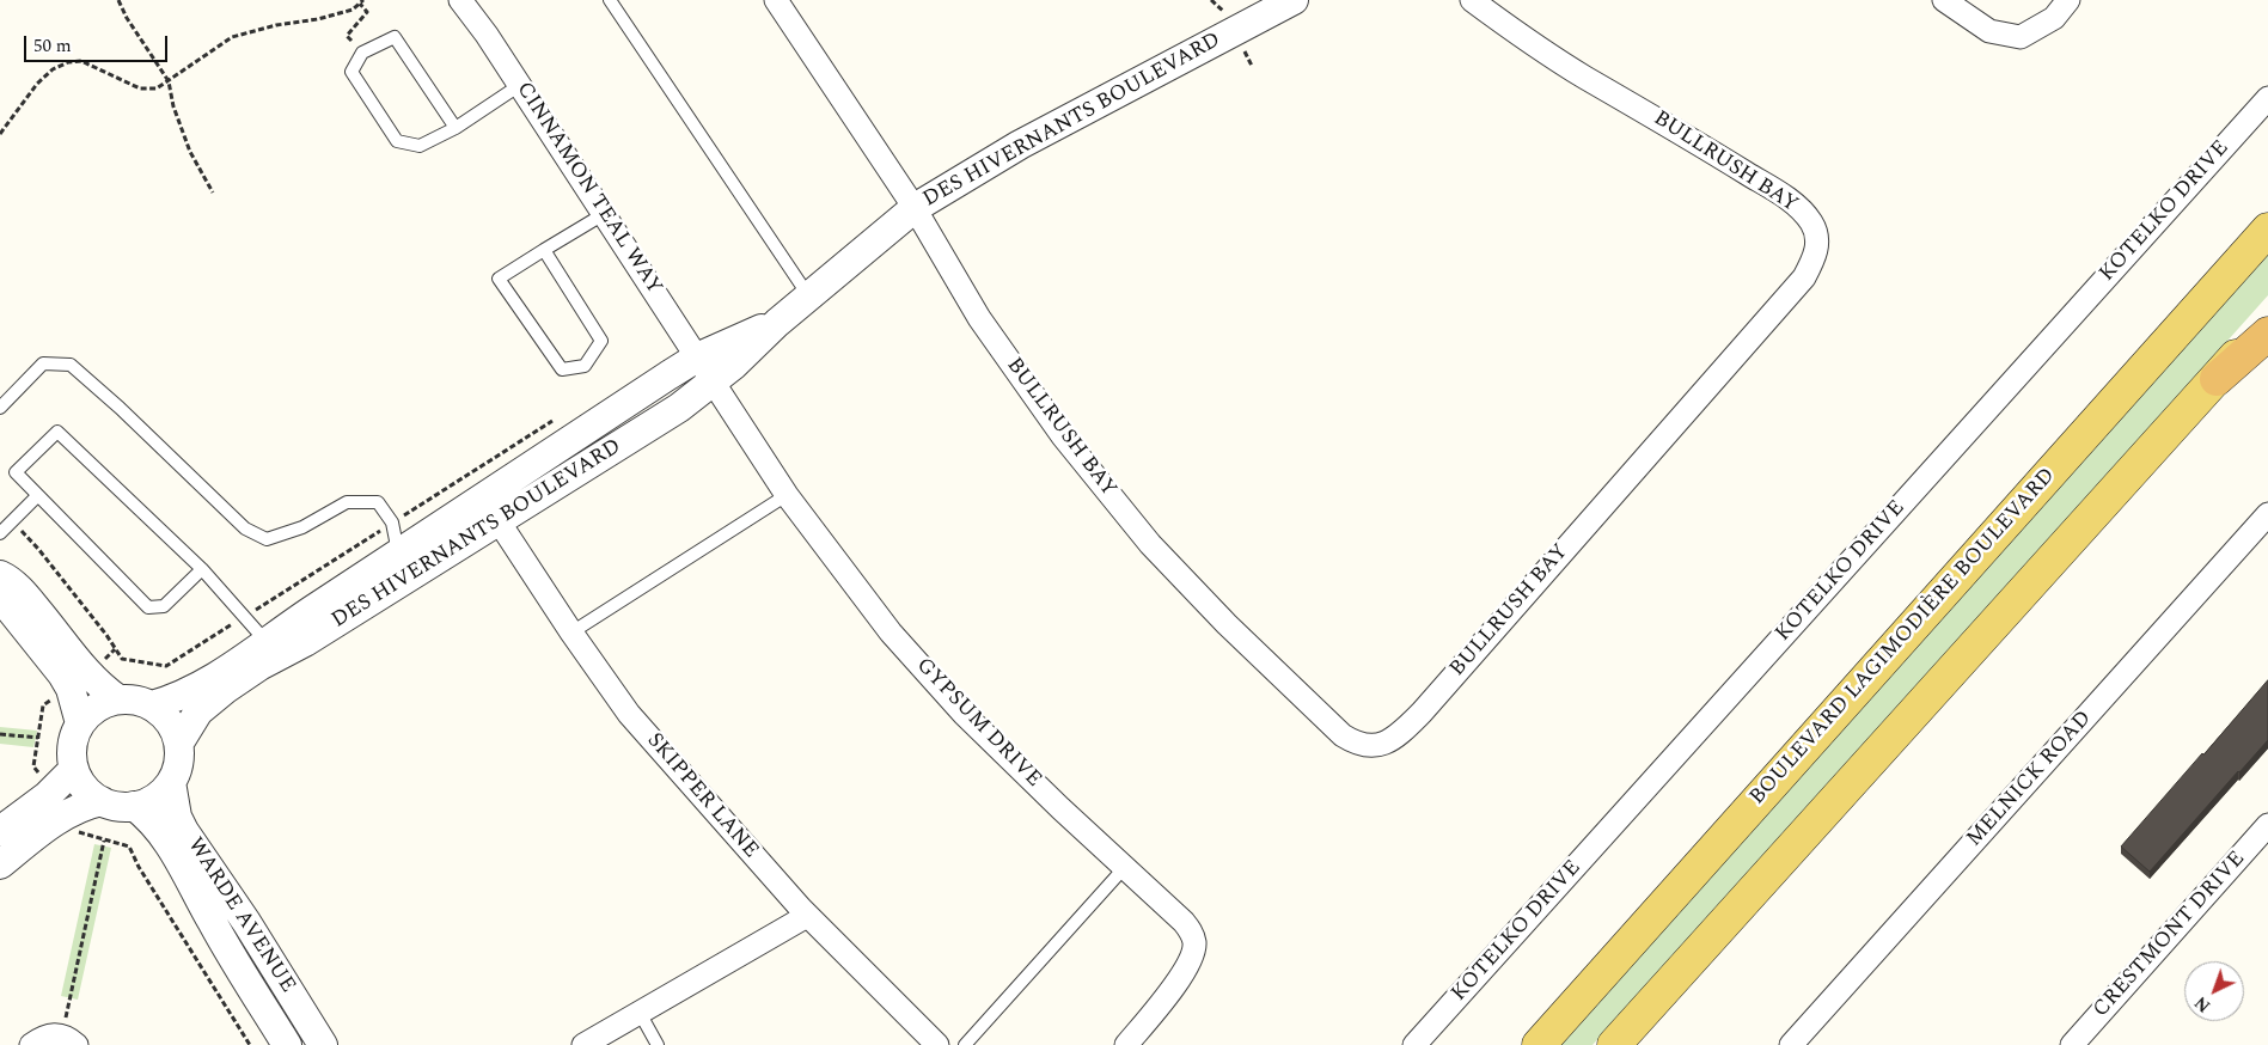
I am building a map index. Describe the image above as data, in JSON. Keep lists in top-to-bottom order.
{
  "streets": {
    "main road": ["BOULEVARD LAGIMODIÈRE BOULEVARD"],
    "street": [
      "DES HIVERNANTS BOULEVARD",
      "BULLRUSH BAY",
      "CINNAMON TEAL WAY",
      "KOTELKO DRIVE",
      "GYPSUM DRIVE",
      "MELNICK ROAD",
      "SKIPPER LANE",
      "WARDE AVENUE",
      "CRESTMONT DRIVE"
    ]
  },
  "crossings": [
    ["DES HIVERNANTS BOULEVARD", "BULLRUSH BAY"],
    ["DES HIVERNANTS BOULEVARD", "CINNAMON TEAL WAY"],
    ["DES HIVERNANTS BOULEVARD", "GYPSUM DRIVE"],
    ["DES HIVERNANTS BOULEVARD", "SKIPPER LANE"],
    ["DES HIVERNANTS BOULEVARD", "WARDE AVENUE"],
    ["CINNAMON TEAL WAY", "GYPSUM DRIVE"]
  ],
  "scale_bar": "50 m",
  "north": "bottom left"
}
